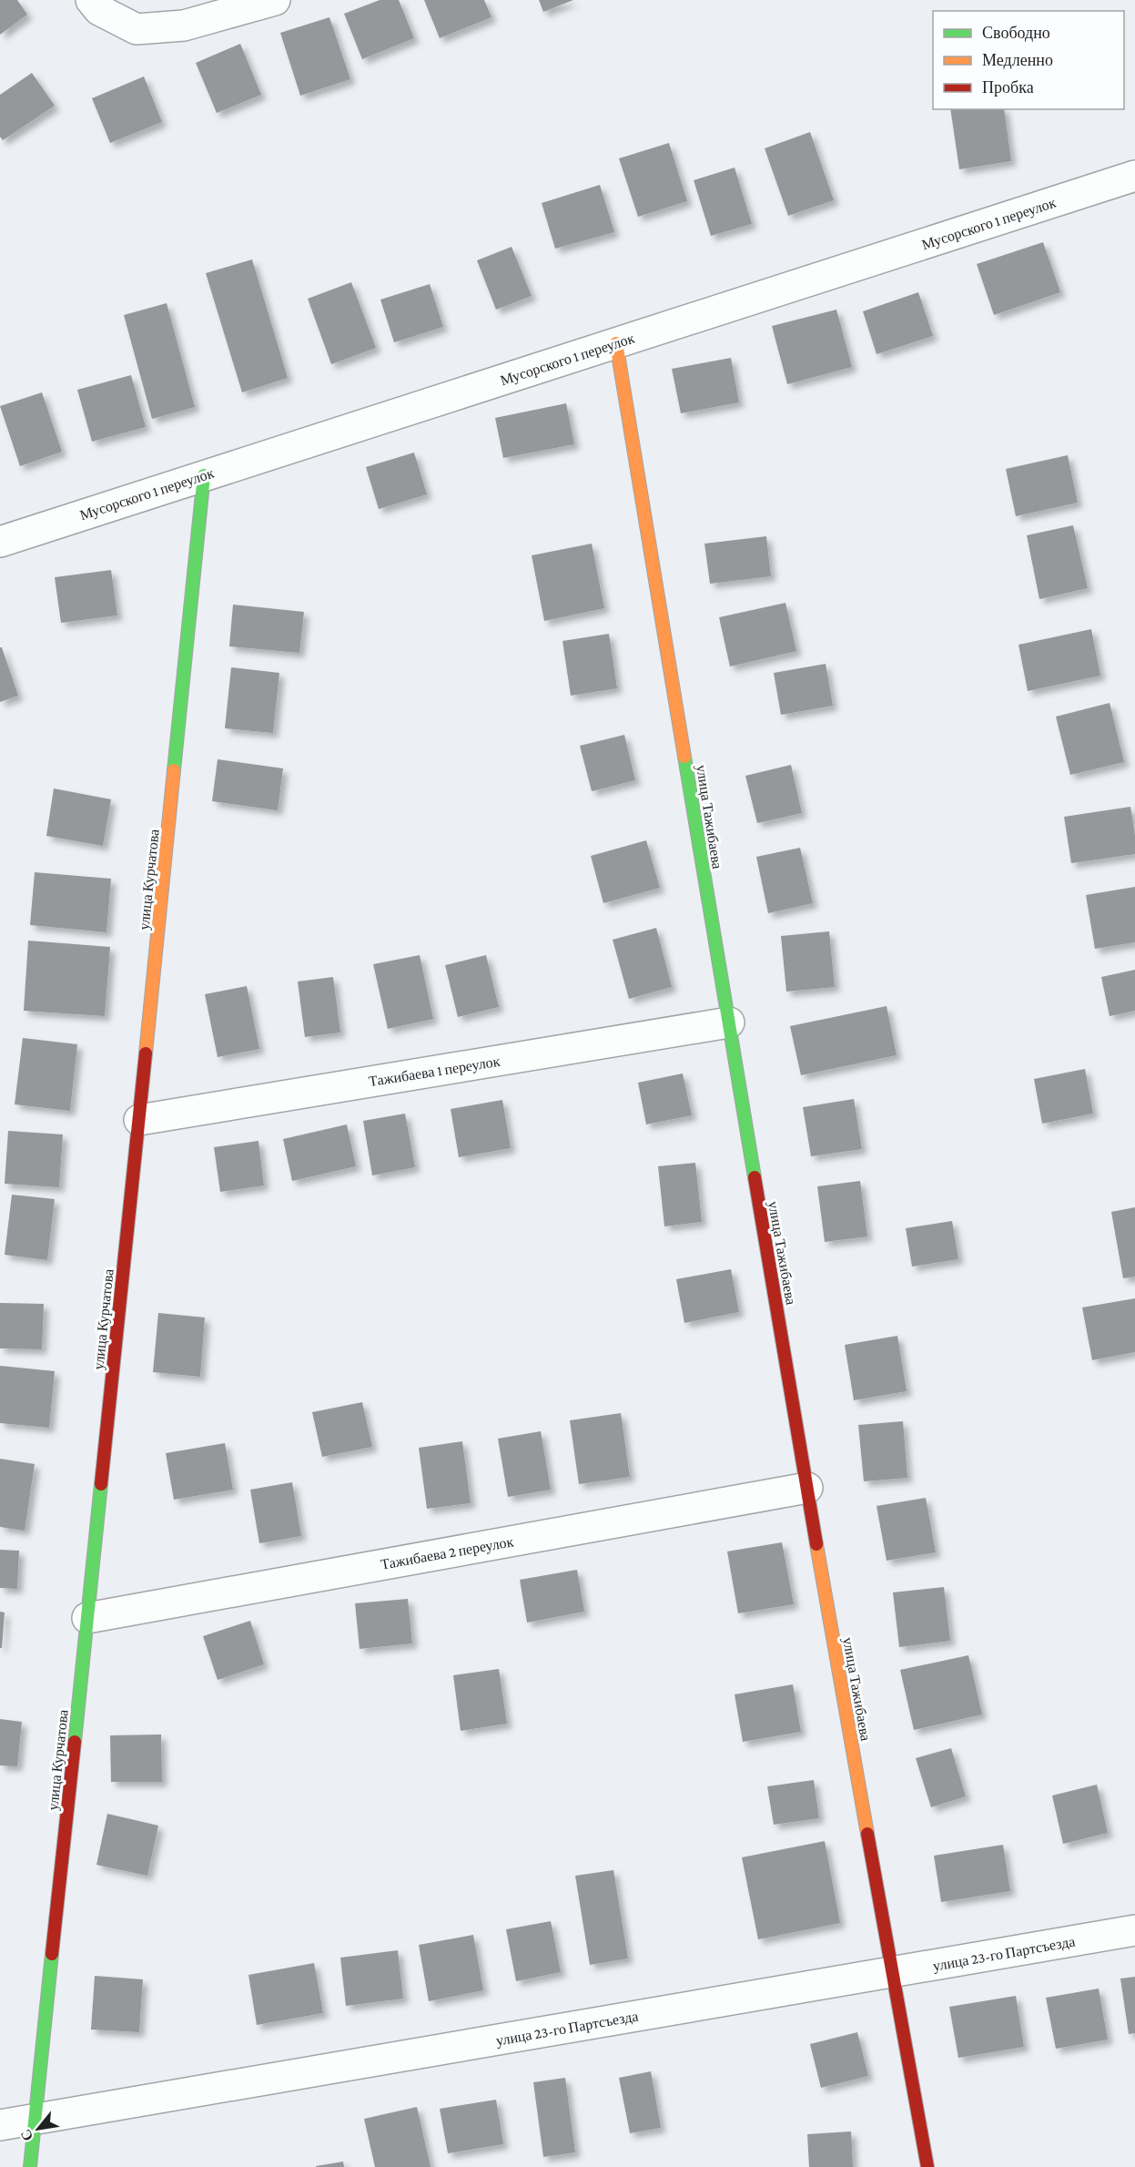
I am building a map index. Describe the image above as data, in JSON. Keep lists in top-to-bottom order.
{
  "streets": {
    "street": [
      "Мусорского 1 переулок",
      "улица Тажибаева",
      "улица Курчатова",
      "Тажибаева 1 переулок",
      "Тажибаева 2 переулок",
      "улица 23-го Партсъезда"
    ]
  },
  "crossings": [
    ["Мусорского 1 переулок", "улица Тажибаева"],
    ["Мусорского 1 переулок", "улица Курчатова"],
    ["улица Тажибаева", "Тажибаева 1 переулок"],
    ["улица Тажибаева", "Тажибаева 2 переулок"],
    ["улица Тажибаева", "улица 23-го Партсъезда"],
    ["улица Курчатова", "Тажибаева 1 переулок"],
    ["улица Курчатова", "Тажибаева 2 переулок"],
    ["улица Курчатова", "улица 23-го Партсъезда"]
  ],
  "legend": ["Свободно", "Медленно", "Пробка"],
  "north": "bottom left"
}
